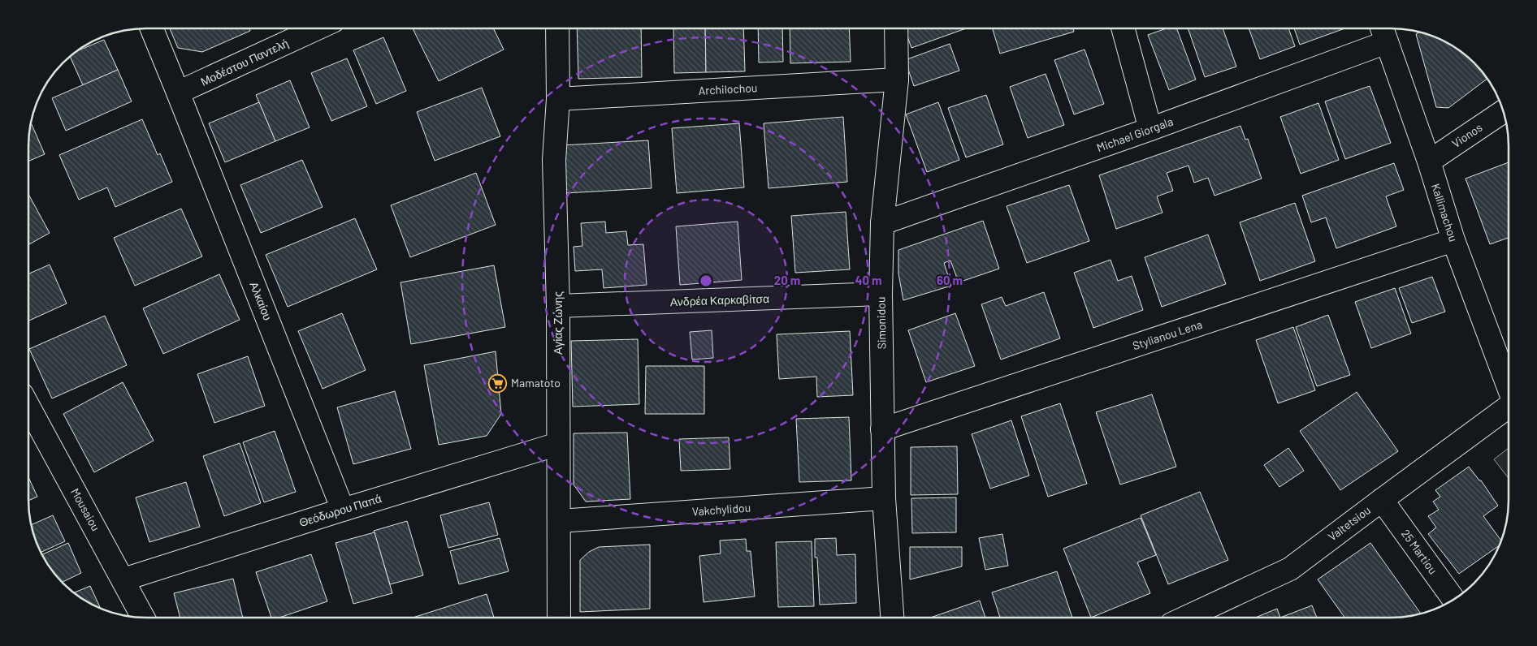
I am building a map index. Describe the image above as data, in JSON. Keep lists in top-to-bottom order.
{
  "streets": {
    "street": [
      "Μοδέστου Παντελή",
      "Archilochou",
      "Michael Giorgala",
      "Vionos",
      "Kallimachou",
      "Ανδρέα Καρκαβίτσα",
      "Αλκαίου",
      "Αγίας Ζώνης",
      "Simonidou",
      "Stylianou Lena",
      "Mousaiou",
      "Vakchylidou",
      "Θεόδωρου Παπά",
      "Valtetsiou",
      "25 Martiou"
    ]
  },
  "crossings": [
    ["Μοδέστου Παντελή", "Αλκαίου"],
    ["Archilochou", "Αγίας Ζώνης"],
    ["Archilochou", "Simonidou"],
    ["Michael Giorgala", "Kallimachou"],
    ["Michael Giorgala", "Simonidou"],
    ["Vionos", "Kallimachou"],
    ["Kallimachou", "Stylianou Lena"],
    ["Ανδρέα Καρκαβίτσα", "Αγίας Ζώνης"],
    ["Ανδρέα Καρκαβίτσα", "Simonidou"],
    ["Αλκαίου", "Θεόδωρου Παπά"],
    ["Αγίας Ζώνης", "Vakchylidou"],
    ["Αγίας Ζώνης", "Θεόδωρου Παπά"],
    ["Simonidou", "Stylianou Lena"],
    ["Simonidou", "Vakchylidou"],
    ["Mousaiou", "Θεόδωρου Παπά"],
    ["Valtetsiou", "25 Martiou"]
  ],
  "places": {
    "supermarket": ["Mamatoto"]
  },
  "rings": ["20 m", "40 m", "60 m"]
}
